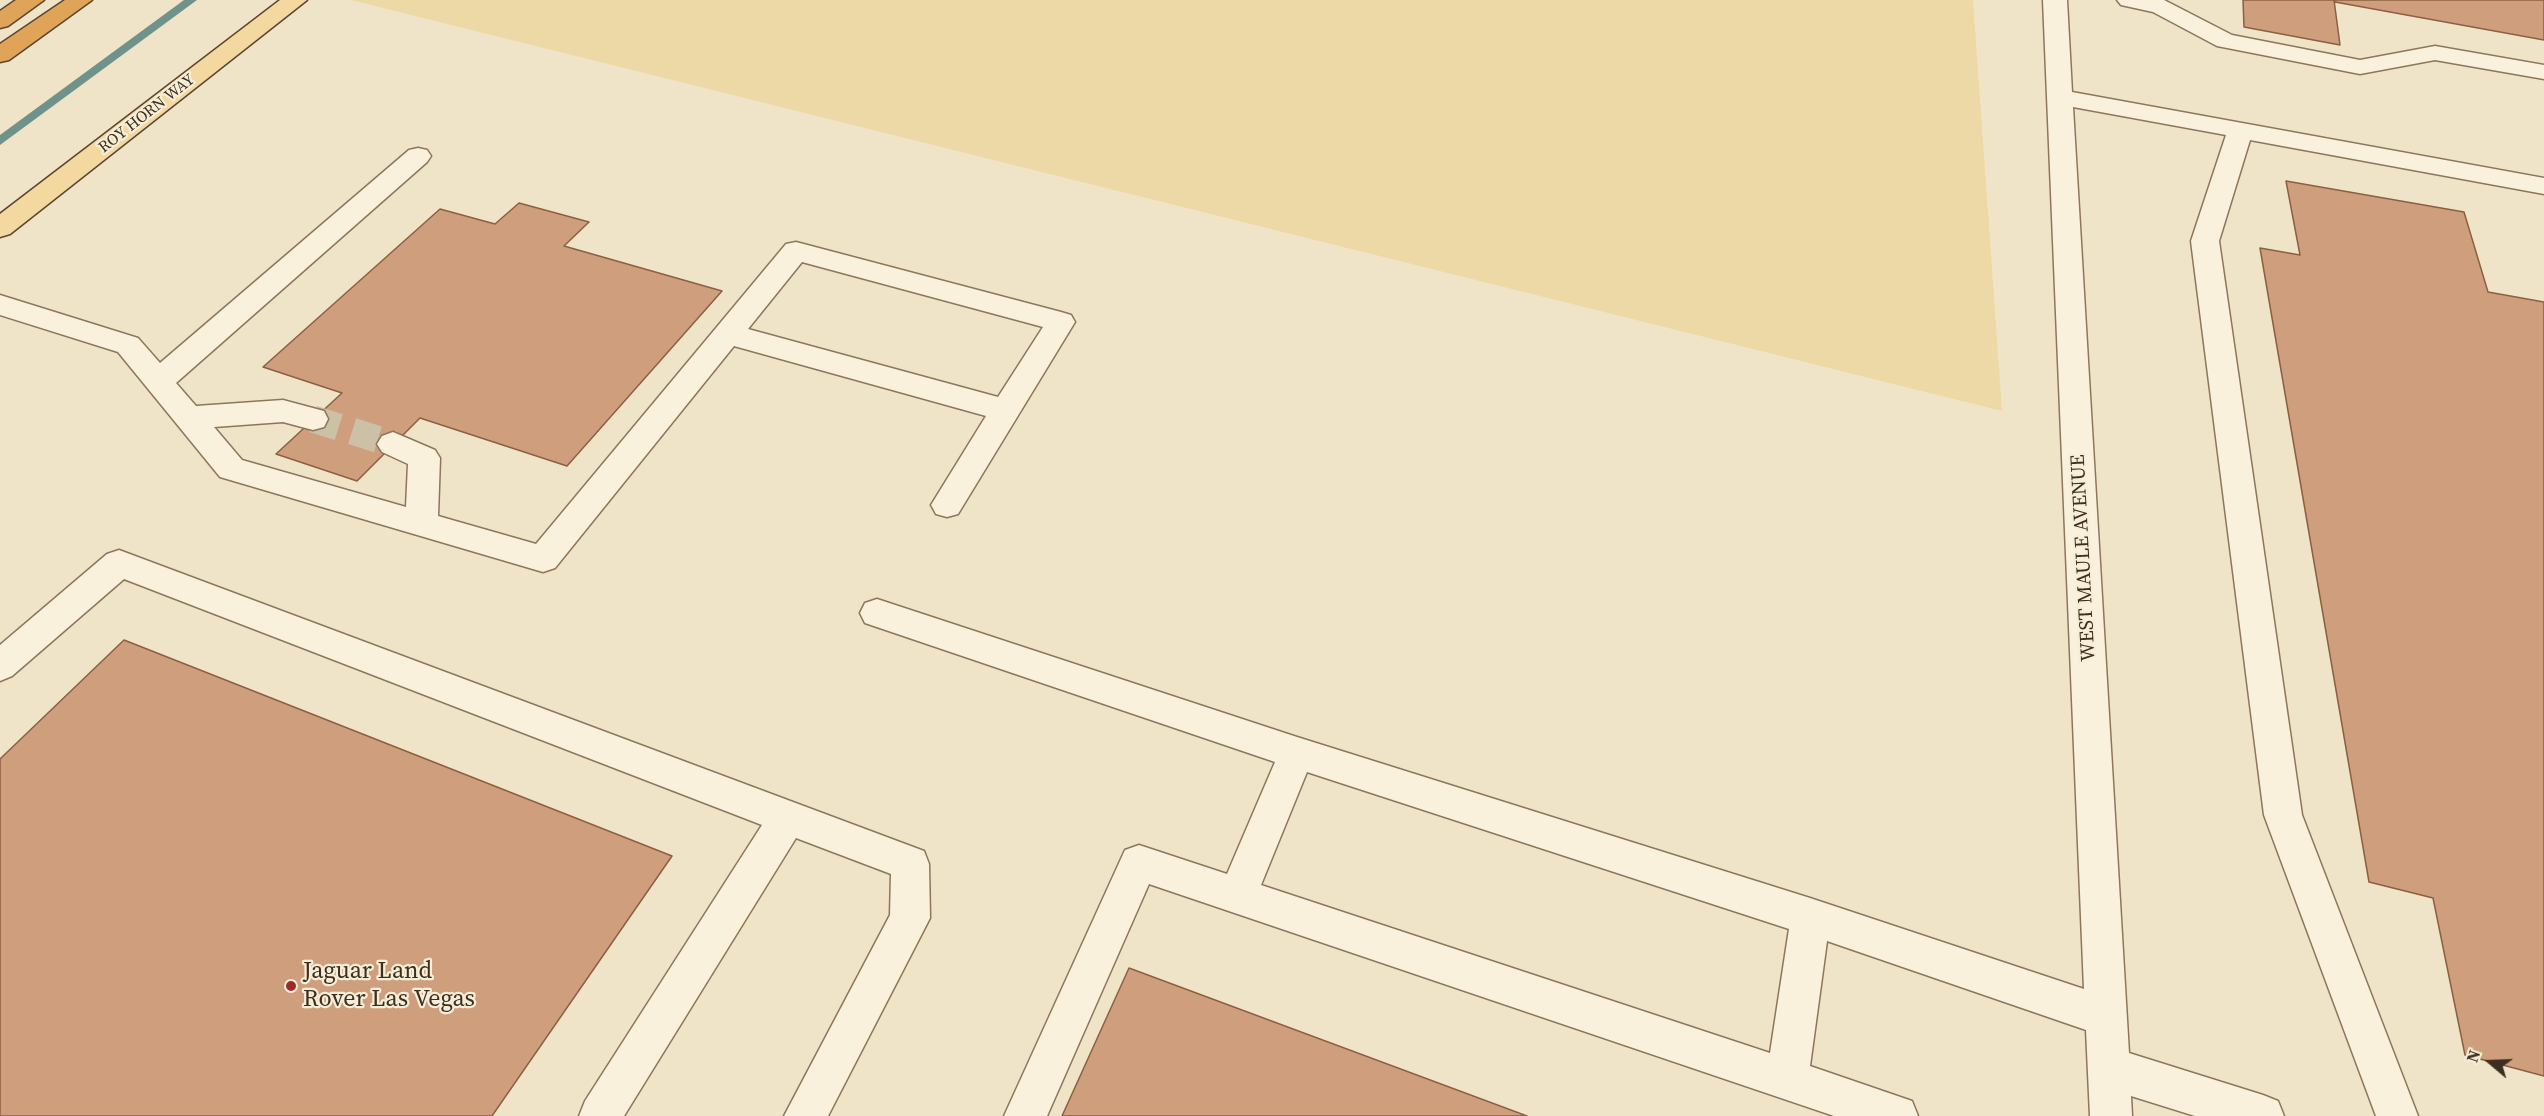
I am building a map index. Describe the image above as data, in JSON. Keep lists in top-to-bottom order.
{
  "streets": {
    "main road": ["ROY HORN WAY"],
    "street": ["WEST MAULE AVENUE"]
  },
  "places": ["Jaguar Land Rover Las Vegas"],
  "north": "left"
}
